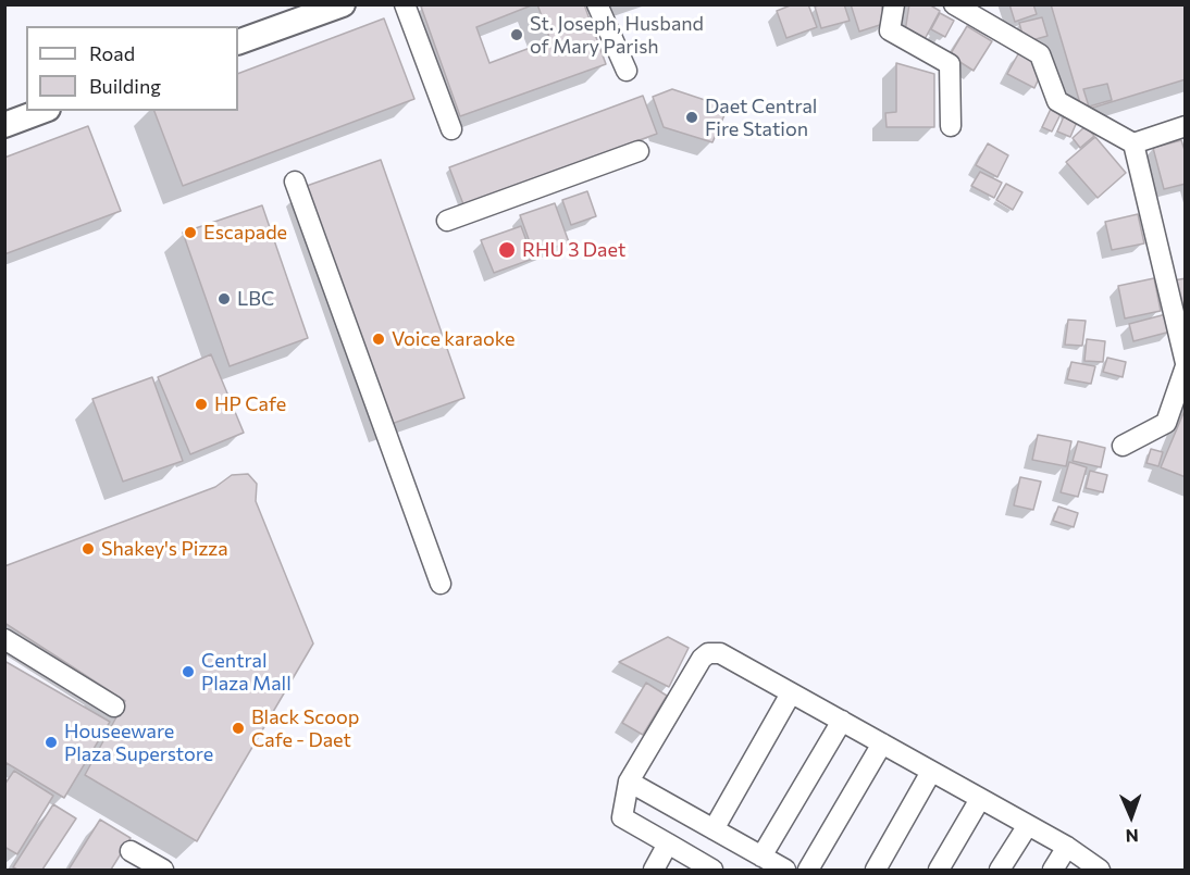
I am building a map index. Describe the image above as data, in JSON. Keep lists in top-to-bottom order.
{
  "places": [
    "St. Joseph, Husband of Mary Parish",
    "Daet Central Fire Station",
    "Escapade",
    "RHU 3 Daet",
    "LBC",
    "Voice karaoke",
    "HP Cafe",
    "Shakey's Pizza",
    "Central Plaza Mall",
    "Black Scoop Cafe - Daet",
    "Houseeware Plaza Superstore"
  ],
  "legend": ["Road", "Building"],
  "north": "bottom"
}
